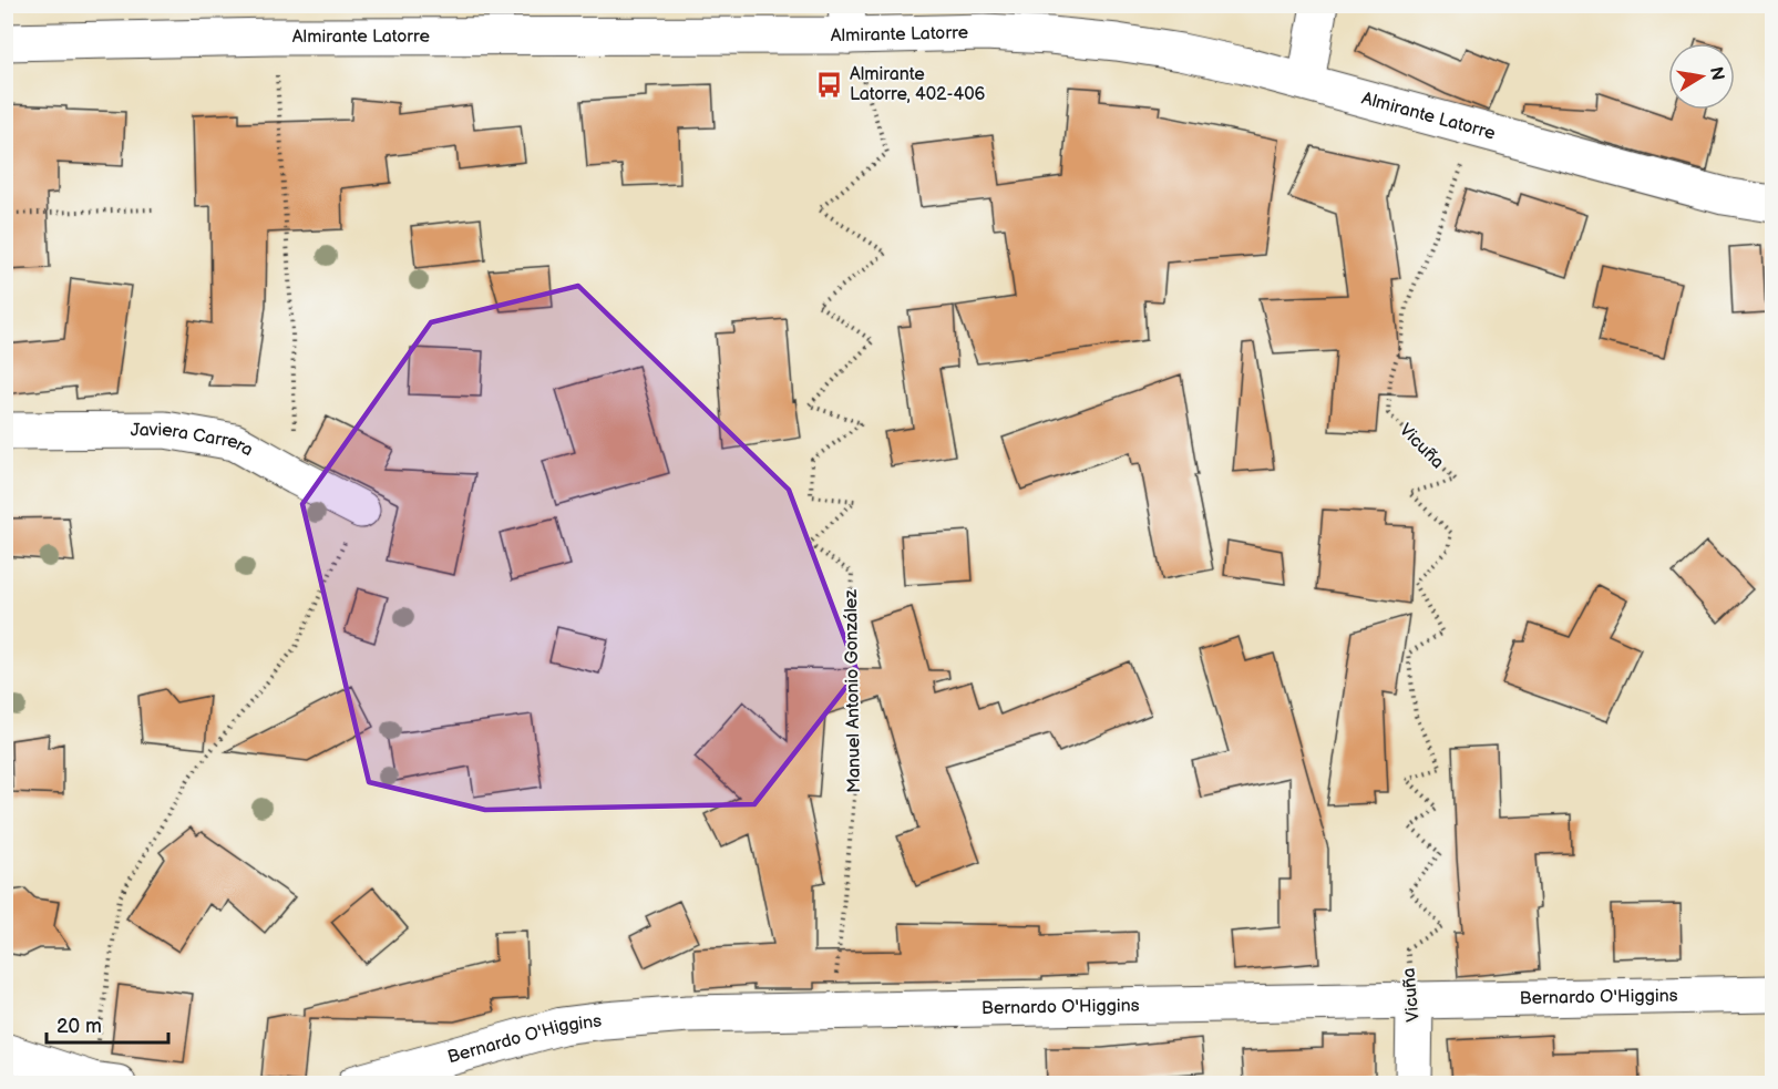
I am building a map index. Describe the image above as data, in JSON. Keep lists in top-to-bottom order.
{
  "streets": {
    "street": [
      "Almirante Latorre",
      "Javiera Carrera",
      "Vicuña",
      "Bernardo O'Higgins"
    ],
    "path": ["Manuel Antonio González"]
  },
  "crossings": [
    ["Almirante Latorre", "Vicuña"],
    ["Almirante Latorre", "Manuel Antonio González"],
    ["Vicuña", "Bernardo O'Higgins"],
    ["Manuel Antonio González", "Bernardo O'Higgins"]
  ],
  "places": {
    "bus stop": ["Almirante Latorre, 402-406"]
  },
  "scale_bar": "20 m",
  "north": "right"
}
